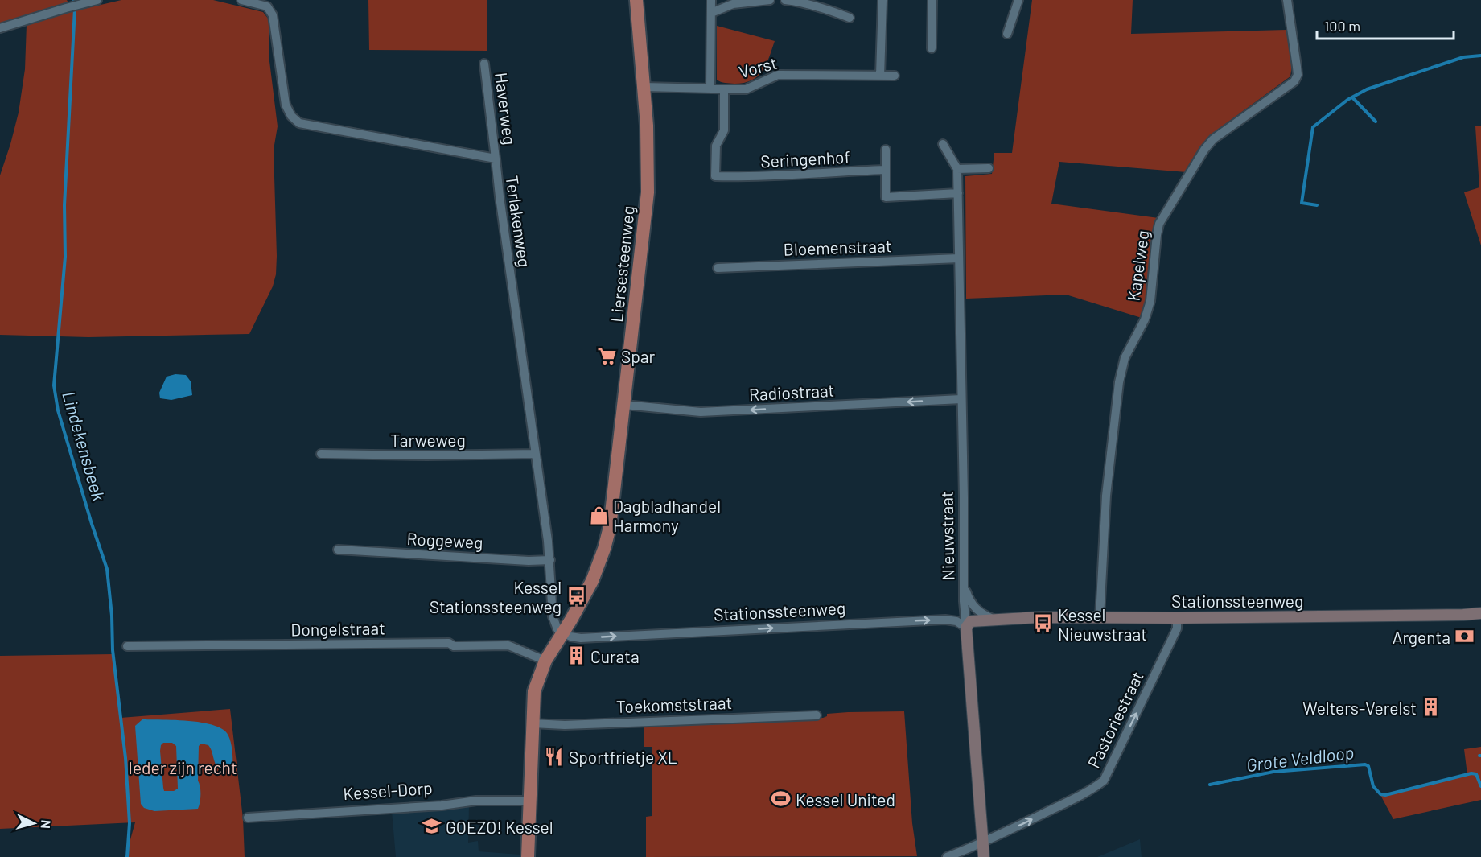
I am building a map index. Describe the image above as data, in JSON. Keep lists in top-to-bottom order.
{
  "streets": {
    "main road": ["Liersesteenweg"],
    "street": [
      "Vorst",
      "Haverweg",
      "Seringenhof",
      "Terlakenweg",
      "Bloemenstraat",
      "Kapelweg",
      "Radiostraat",
      "Tarweweg",
      "Nieuwstraat",
      "Roggeweg",
      "Stationssteenweg",
      "Dongelstraat",
      "Toekomststraat",
      "Pastoriestraat",
      "Kessel-Dorp"
    ]
  },
  "crossings": [
    ["Vorst", "Seringenhof"],
    ["Vorst", "Liersesteenweg"],
    ["Haverweg", "Terlakenweg"],
    ["Terlakenweg", "Liersesteenweg"],
    ["Terlakenweg", "Tarweweg"],
    ["Terlakenweg", "Roggeweg"],
    ["Terlakenweg", "Stationssteenweg"],
    ["Bloemenstraat", "Nieuwstraat"],
    ["Liersesteenweg", "Radiostraat"],
    ["Liersesteenweg", "Stationssteenweg"],
    ["Liersesteenweg", "Dongelstraat"],
    ["Kapelweg", "Stationssteenweg"],
    ["Radiostraat", "Nieuwstraat"],
    ["Nieuwstraat", "Stationssteenweg"],
    ["Nieuwstraat", "Pastoriestraat"],
    ["Stationssteenweg", "Pastoriestraat"]
  ],
  "one_way": ["Radiostraat", "Stationssteenweg", "Pastoriestraat"],
  "water": ["Lindekensbeek", "Grote Veldloop"],
  "parks": ["Ieder zijn recht"],
  "places": {
    "supermarket": ["Spar"],
    "shop": ["Dagbladhandel Harmony"],
    "bus stop": ["Kessel Stationssteenweg", "Kessel Nieuwstraat"],
    "bank": ["Argenta"],
    "building": ["Curata", "Welters-Verelst"],
    "restaurant": ["Sportfrietje XL"],
    "sports": ["Kessel United"],
    "school or university": ["GOEZO! Kessel"]
  },
  "scale_bar": "100 m",
  "north": "right"
}
